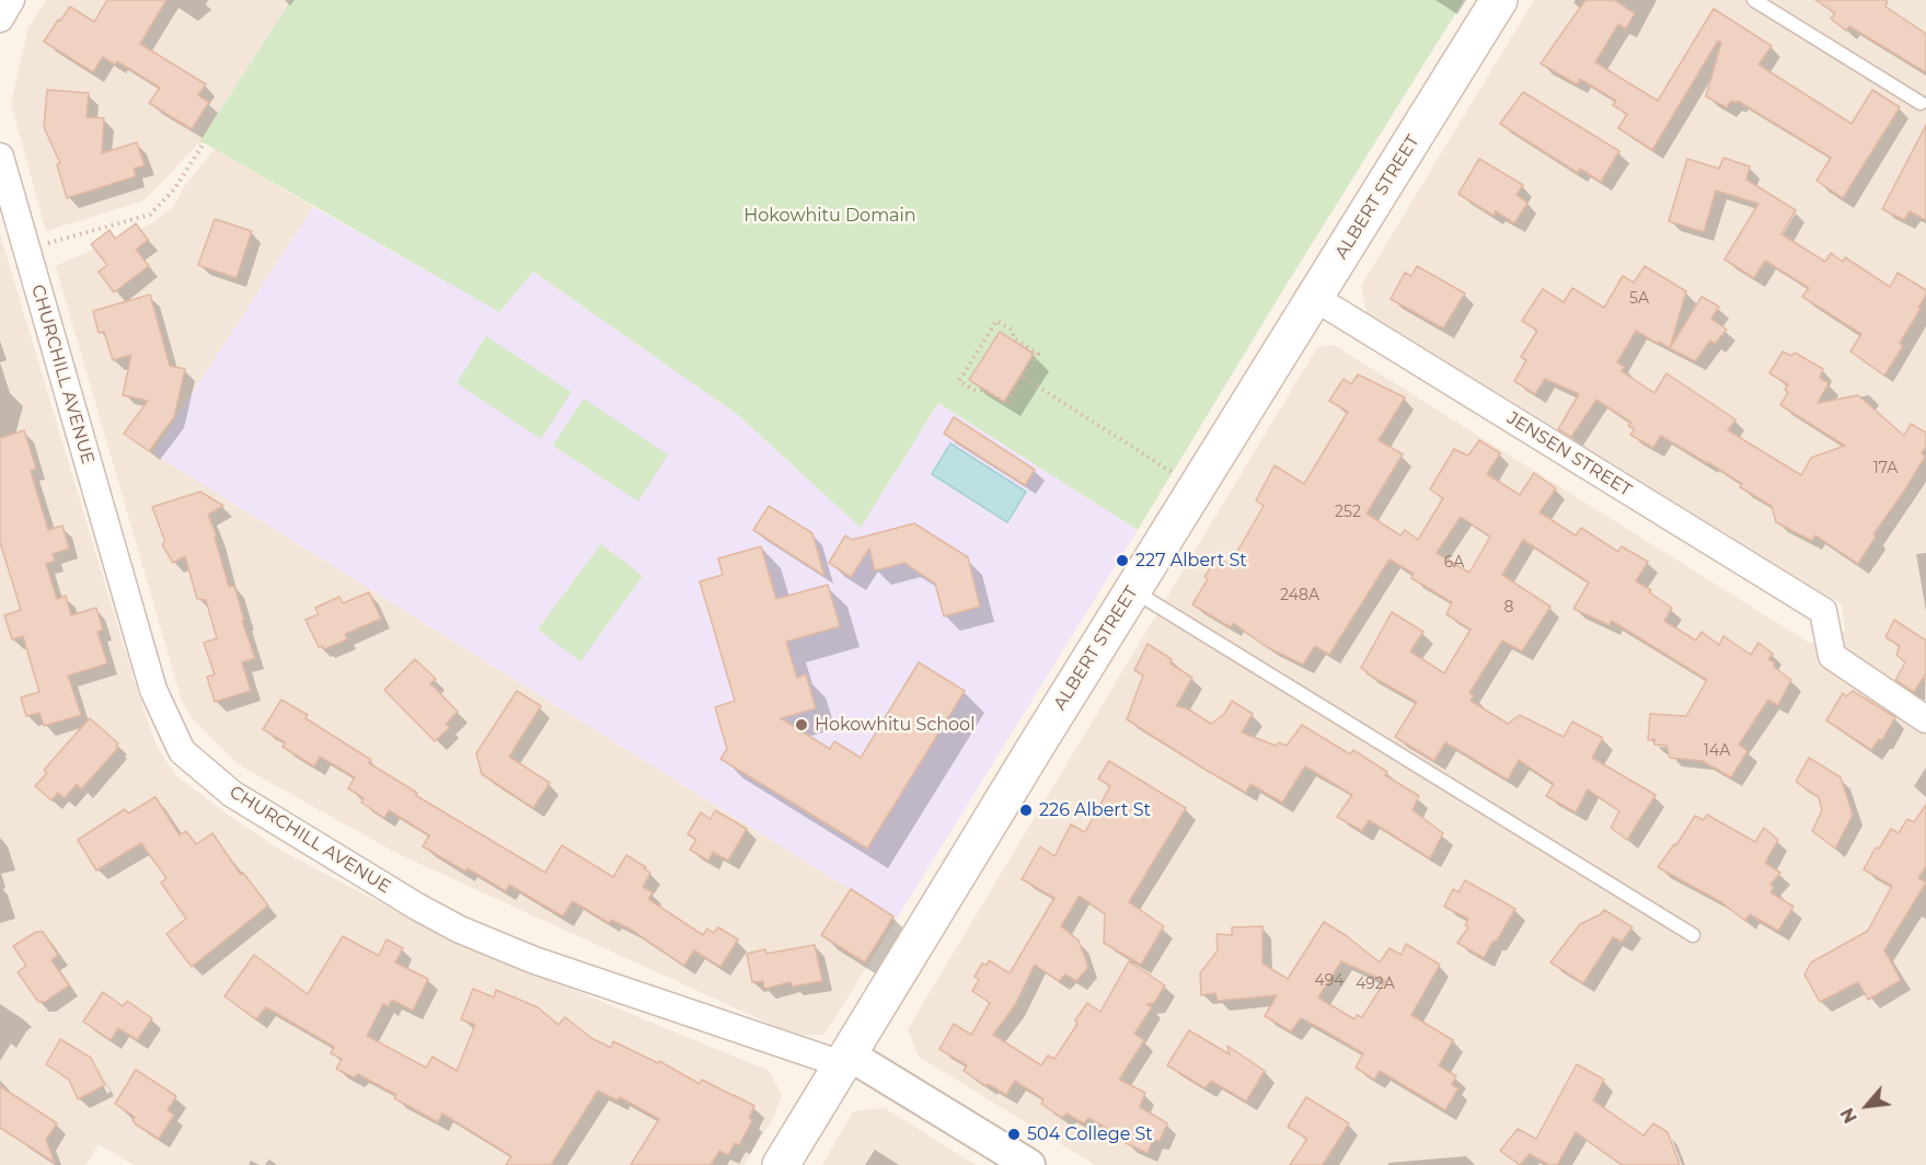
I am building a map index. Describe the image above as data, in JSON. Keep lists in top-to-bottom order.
{
  "streets": {
    "main road": ["ALBERT STREET"],
    "street": ["CHURCHILL AVENUE", "JENSEN STREET"]
  },
  "crossings": [
    ["ALBERT STREET", "CHURCHILL AVENUE"],
    ["ALBERT STREET", "JENSEN STREET"]
  ],
  "parks": ["Hokowhitu Domain"],
  "places": [
    "227 Albert St",
    "Hokowhitu School",
    "226 Albert St",
    "504 College St"
  ],
  "house_numbers": [
    "5A",
    "17A",
    "252",
    "6A",
    "248A",
    "8",
    "14A",
    "494",
    "492A"
  ],
  "north": "bottom left"
}
